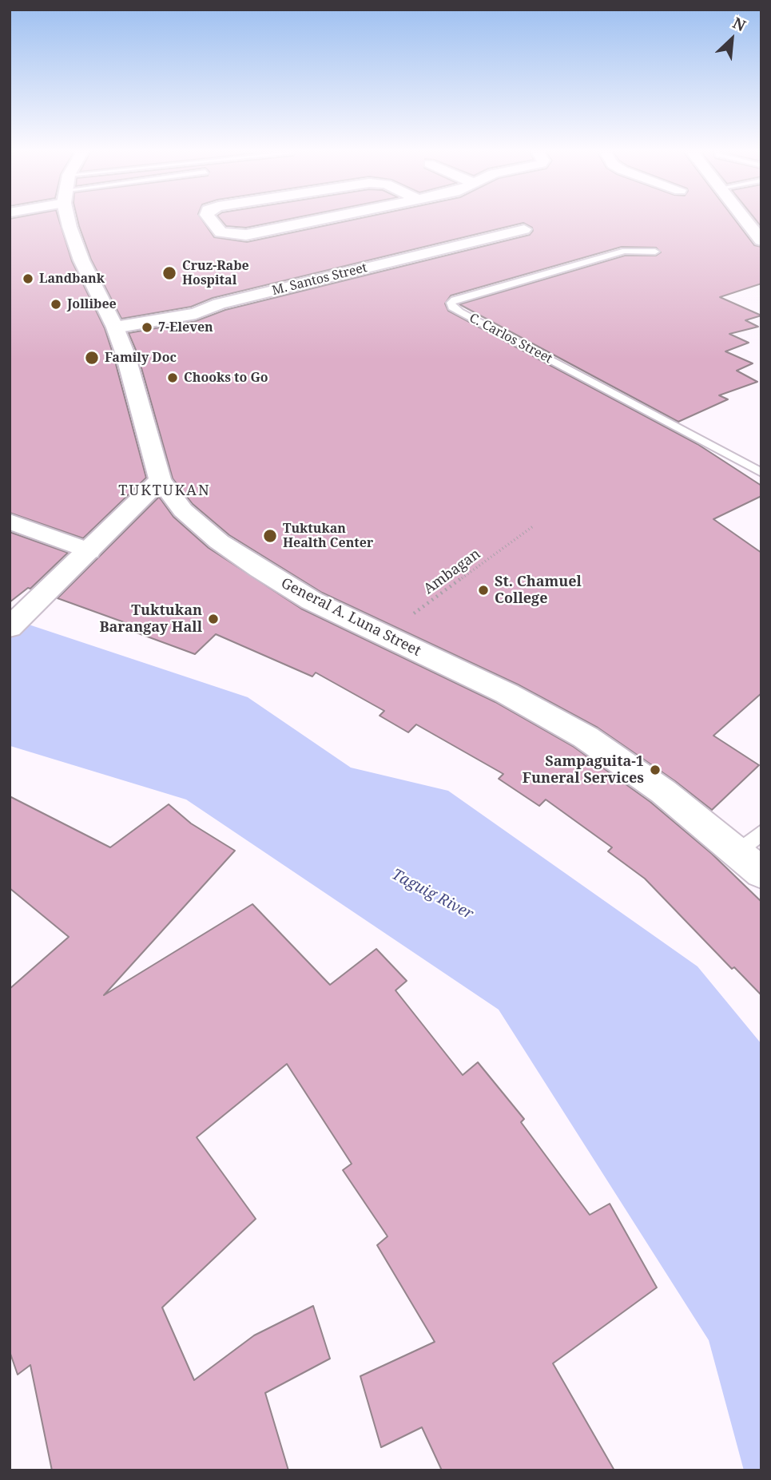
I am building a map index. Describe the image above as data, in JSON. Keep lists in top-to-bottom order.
{
  "streets": {
    "street": ["M. Santos Street", "General A. Luna Street"],
    "lane": ["C. Carlos Street"],
    "path": ["Ambagan"]
  },
  "crossings": [
    ["M. Santos Street", "General A. Luna Street"],
    ["Ambagan", "General A. Luna Street"]
  ],
  "districts": ["TUKTUKAN"],
  "water": ["Taguig River"],
  "places": [
    "Cruz-Rabe Hospital",
    "Landbank",
    "Jollibee",
    "7-Eleven",
    "Family Doc",
    "Chooks to Go",
    "Tuktukan Health Center",
    "St. Chamuel College",
    "Tuktukan Barangay Hall",
    "Sampaguita-1 Funeral Services"
  ],
  "north": "top right"
}
